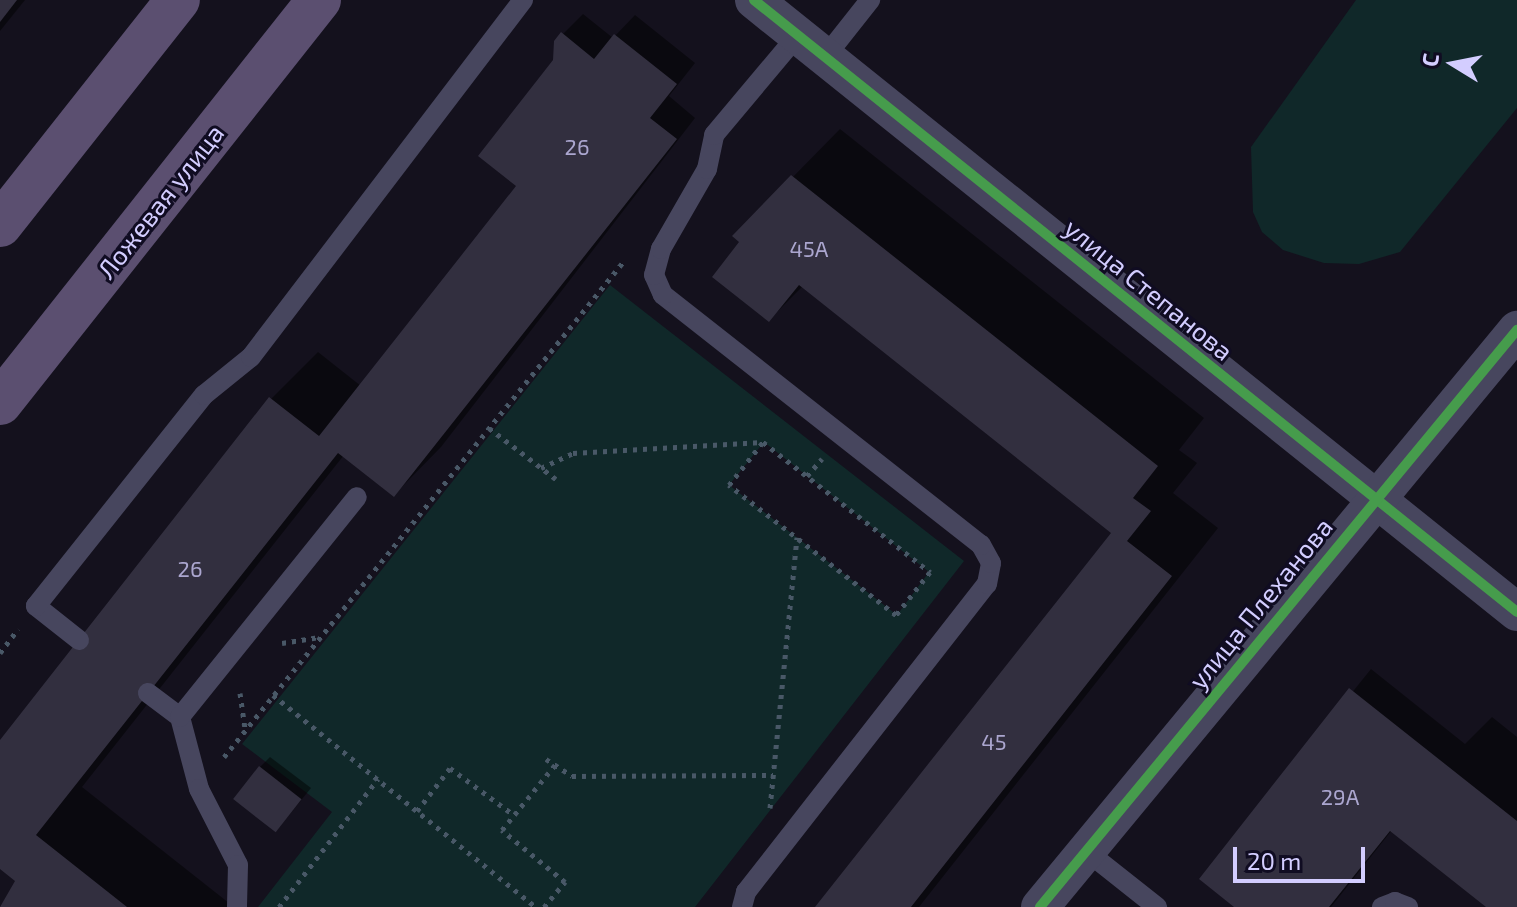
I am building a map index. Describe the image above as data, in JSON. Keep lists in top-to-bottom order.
{
  "streets": {
    "main road": ["Ложевая улица"],
    "street": ["улица Степанова", "улица Плеханова"]
  },
  "crossings": [
    ["улица Степанова", "улица Плеханова"]
  ],
  "house_numbers": [
    "26",
    "45А",
    "26",
    "45",
    "29А"
  ],
  "scale_bar": "20 m",
  "north": "left"
}
